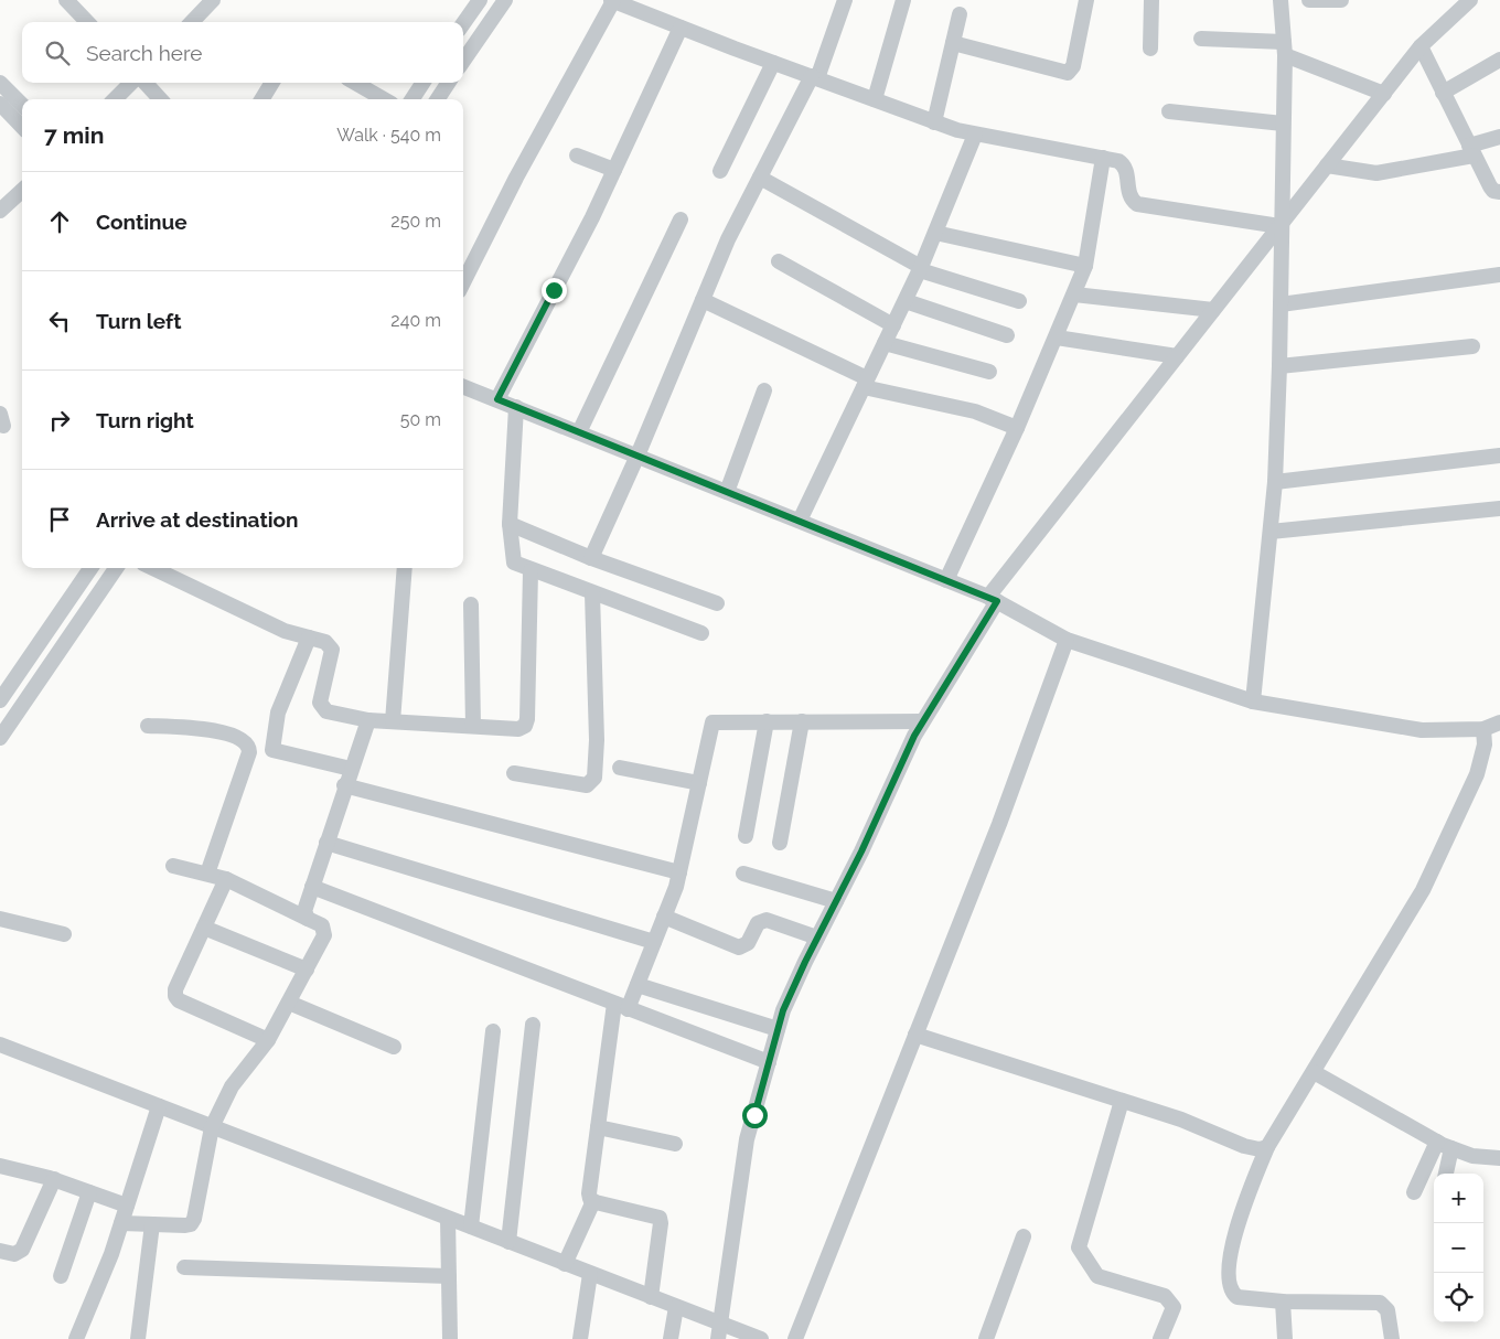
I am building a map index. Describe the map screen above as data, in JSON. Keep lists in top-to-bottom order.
{
  "page": {
    "search": "Search here",
    "heading": ["7 min", "Walk · 540 m"],
    "list": [
      ["Continue", "250 m"],
      ["Turn left", "240 m"],
      ["Turn right", "50 m"],
      "Arrive at destination"
    ],
    "map_buttons": ["+", "−"]
  }
}
